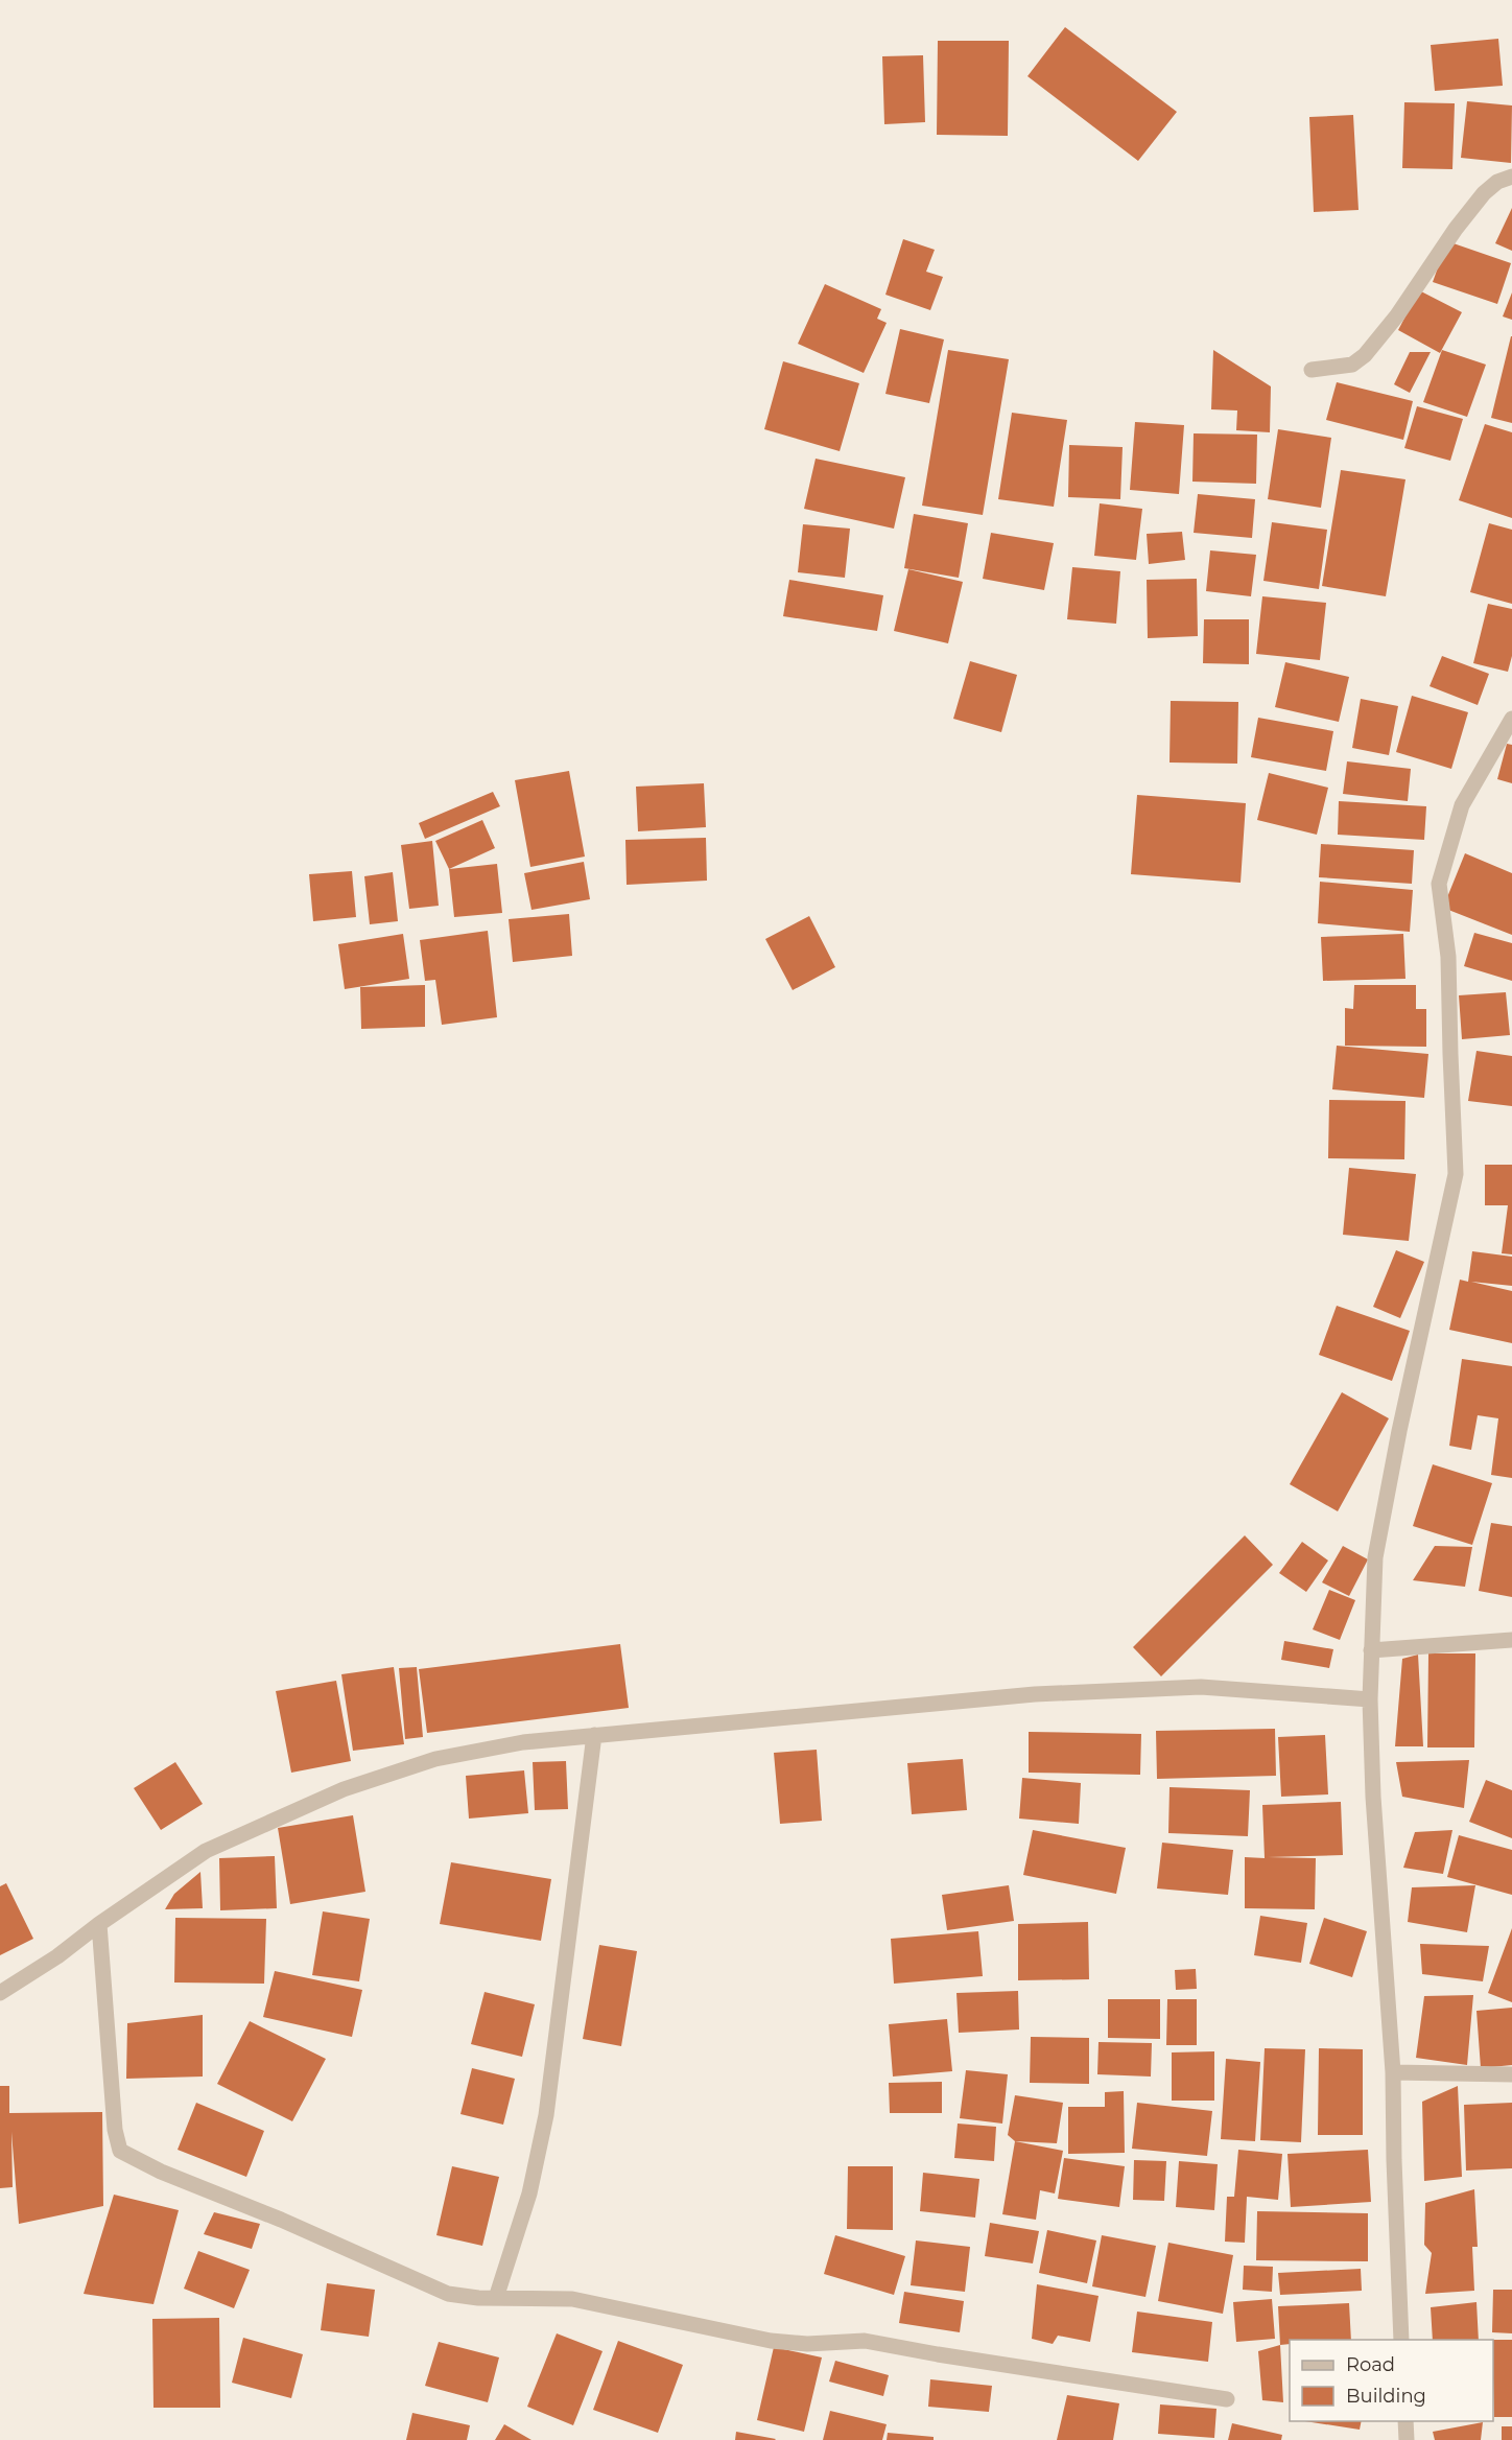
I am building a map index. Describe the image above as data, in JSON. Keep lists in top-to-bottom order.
{
  "legend": ["Road", "Building"]
}
